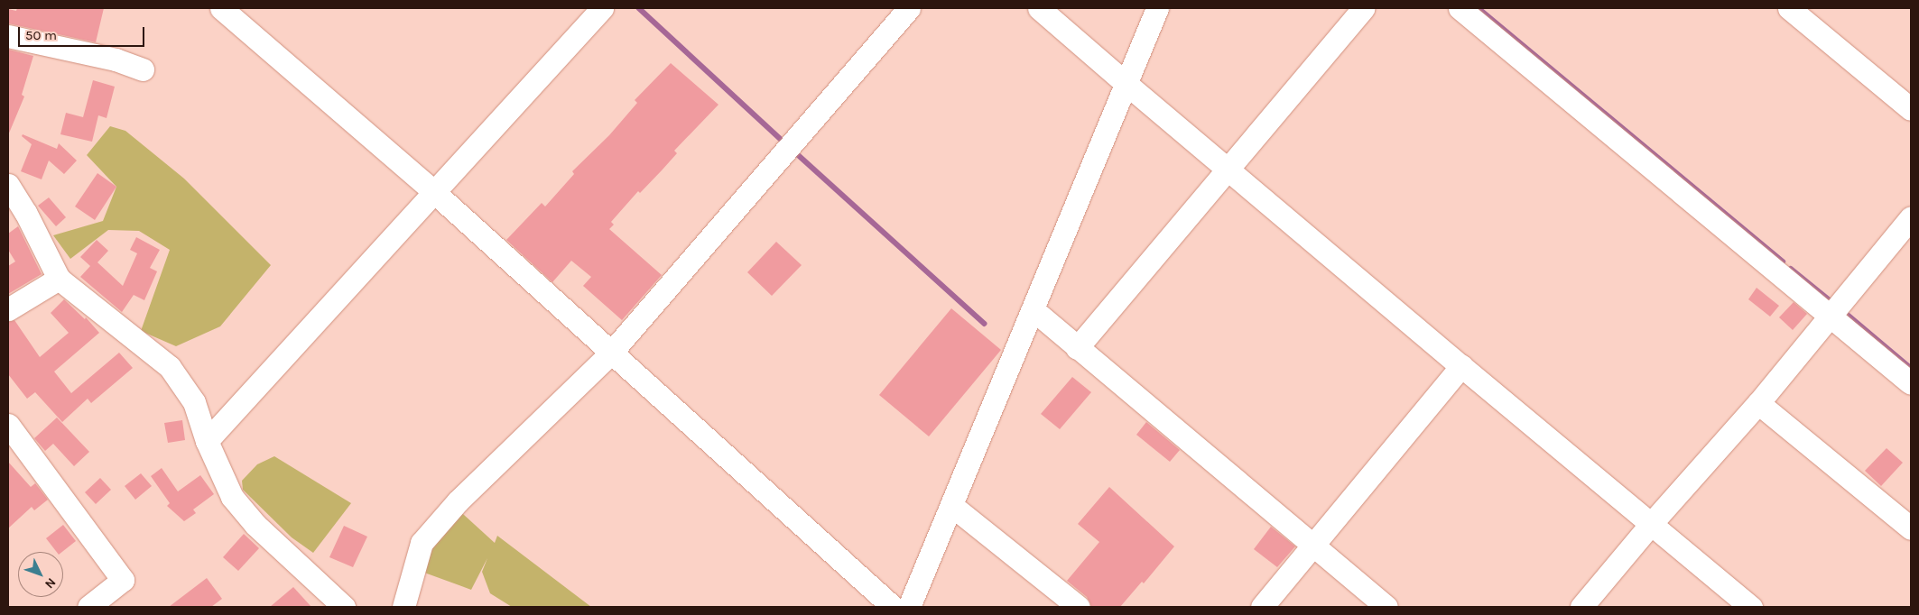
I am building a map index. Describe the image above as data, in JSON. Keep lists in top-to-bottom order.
{
  "scale_bar": "50 m",
  "north": "bottom right"
}
